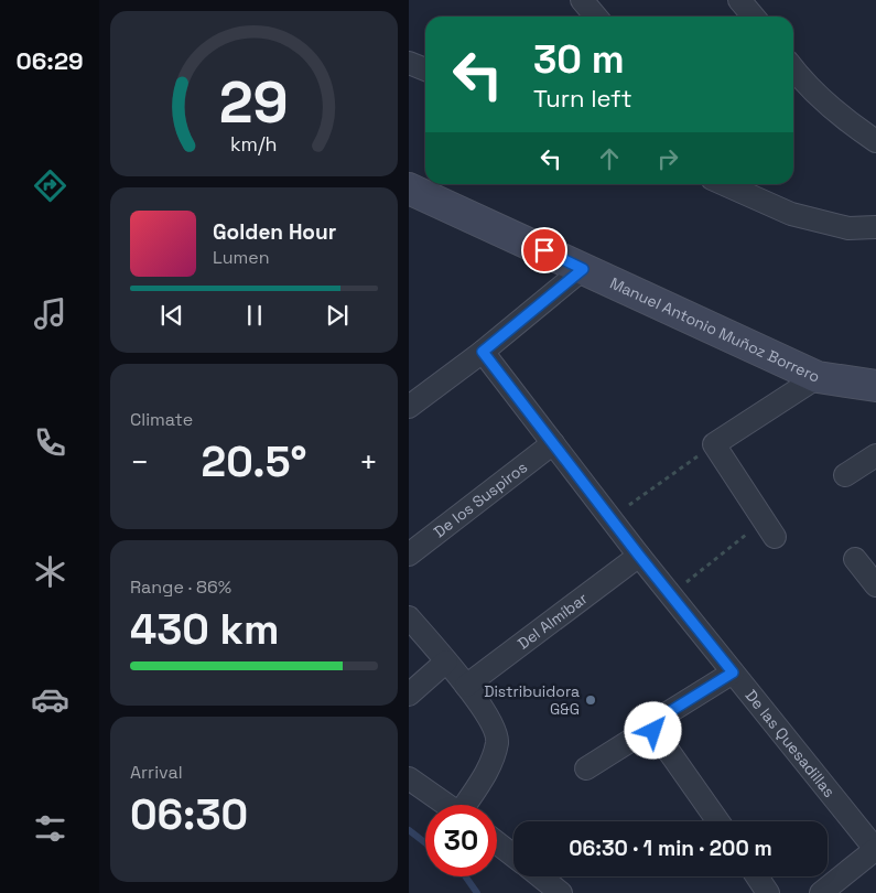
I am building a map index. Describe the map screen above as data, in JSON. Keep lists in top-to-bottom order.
{
  "streets": {
    "street": [
      "Manuel Antonio Muñoz Borrero",
      "De los Suspiros",
      "Del Almíbar",
      "De las Quesadillas"
    ]
  },
  "crossings": [
    ["De los Suspiros", "De las Quesadillas"],
    ["Del Almíbar", "De las Quesadillas"]
  ],
  "places": ["Distribuidora G&G"],
  "page": {
    "tabs": "06:29",
    "turn": ["30 m", "Turn left"],
    "song": ["Golden Hour", "Lumen"],
    "tile": [
      "Climate",
      ["Range · 86%", "430 km"],
      ["Arrival", "06:30"]
    ],
    "heat": ["−", "20.5°", "+"],
    "limit": "30",
    "trip": "06:30 · 1 min · 200 m",
    "gauge": ["29", "km/h"]
  }
}
